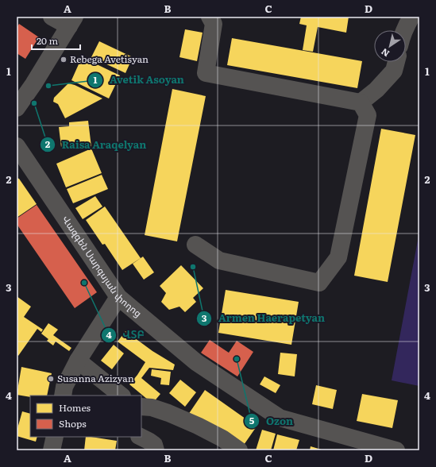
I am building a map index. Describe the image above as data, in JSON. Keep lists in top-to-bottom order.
{
  "streets": {
    "street": ["Վազգեն Սարգսյան փողոց"]
  },
  "places": [
    "Rebega Avetisyan",
    "Avetik Asoyan",
    "Raisa Araqelyan",
    "Armen Haerapetyan",
    "ՎՏԲ",
    "Ozon",
    "Susanna Azizyan"
  ],
  "legend": ["Homes", "Shops"],
  "scale_bar": "20 m",
  "north": "bottom left",
  "grid": {
    "columns": [
      "A",
      "B",
      "C",
      "D"
    ],
    "rows": [
      "1",
      "2",
      "3",
      "4"
    ]
  }
}
